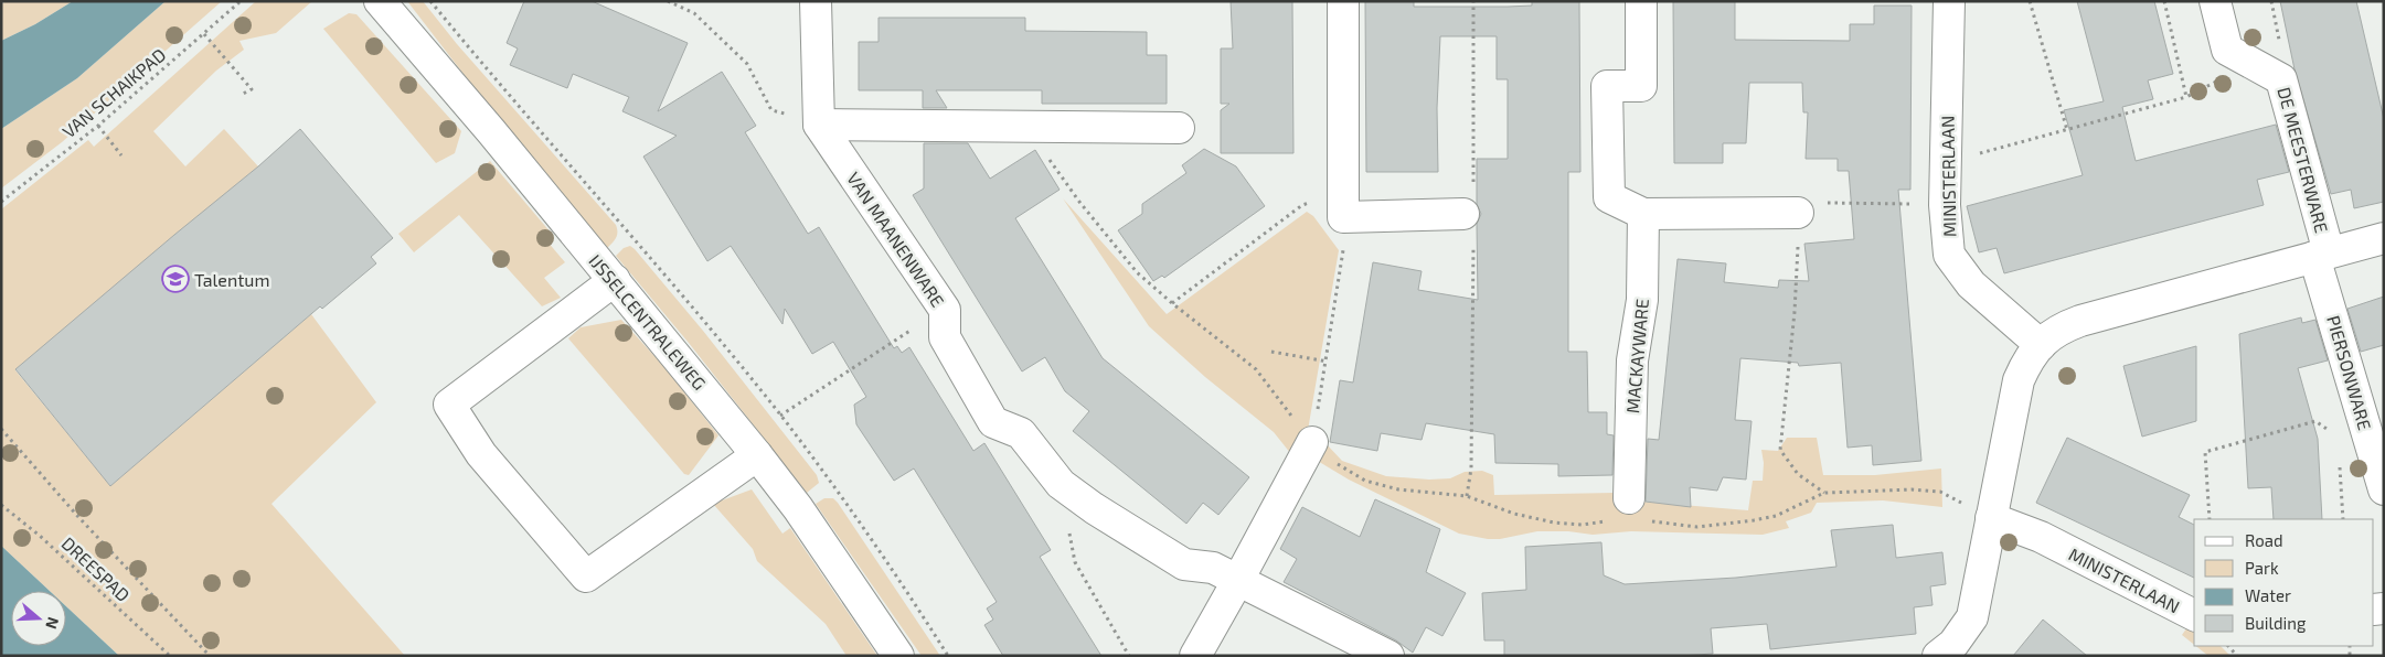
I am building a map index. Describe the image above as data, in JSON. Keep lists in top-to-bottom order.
{
  "streets": {
    "street": [
      "DE MEESTERWARE",
      "MINISTERLAAN",
      "VAN MAANENWARE",
      "IJSSELCENTRALEWEG",
      "MACKAYWARE",
      "PIERSONWARE"
    ],
    "path": ["VAN SCHAIKPAD", "DREESPAD"]
  },
  "crossings": [
    ["DE MEESTERWARE", "PIERSONWARE"]
  ],
  "places": {
    "school or university": ["Talentum"]
  },
  "legend": [
    "Road",
    "Park",
    "Water",
    "Building"
  ],
  "north": "right"
}
